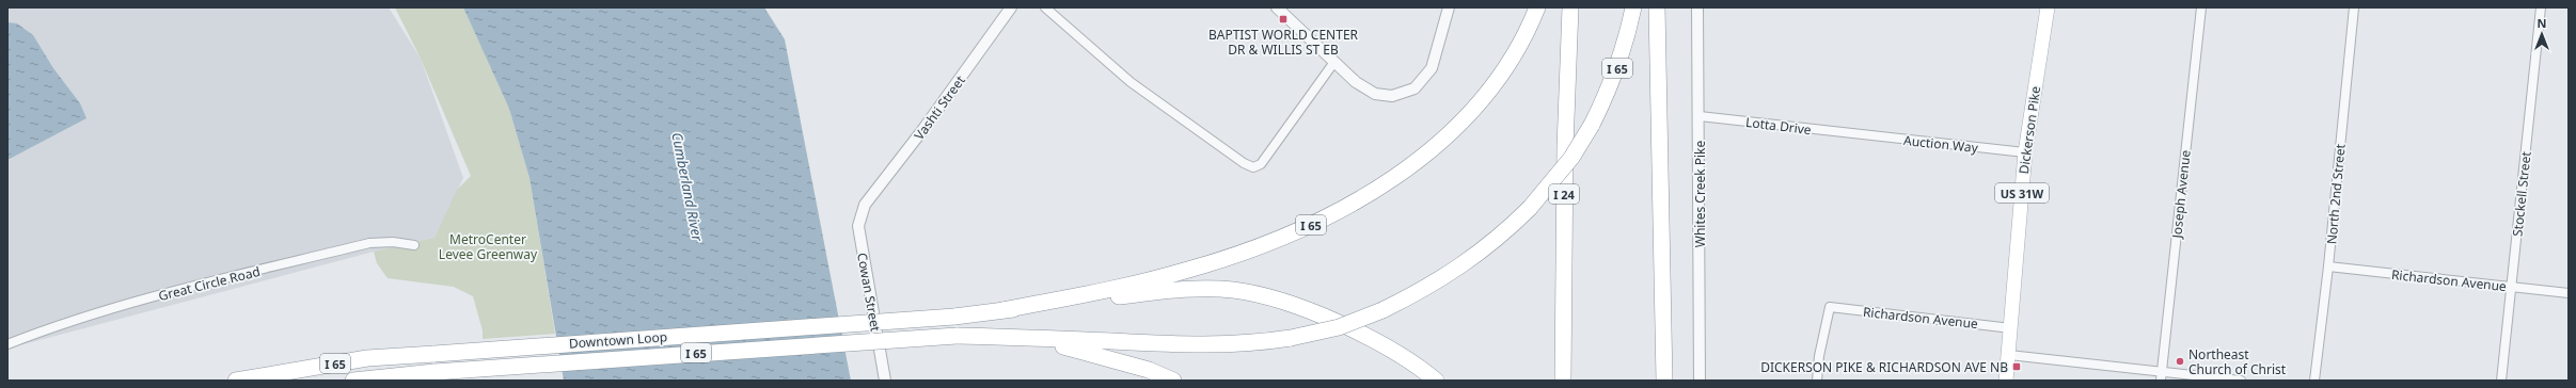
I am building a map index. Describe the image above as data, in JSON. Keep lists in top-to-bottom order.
{
  "streets": {
    "highway": ["I 65", "I 24", "Downtown Loop"],
    "main road": ["Dickerson Pike", "US 31W"],
    "street": [
      "Vashti Street",
      "Lotta Drive",
      "Auction Way",
      "Whites Creek Pike",
      "Joseph Avenue",
      "North 2nd Street",
      "Stockell Street",
      "Richardson Avenue",
      "Great Circle Road",
      "Cowan Street"
    ]
  },
  "crossings": [
    ["I 65", "Downtown Loop"],
    ["Vashti Street", "Cowan Street"],
    ["Lotta Drive", "Auction Way"],
    ["Lotta Drive", "Whites Creek Pike"],
    ["Dickerson Pike", "Auction Way"],
    ["Dickerson Pike", "Richardson Avenue"],
    ["North 2nd Street", "Richardson Avenue"],
    ["Stockell Street", "Richardson Avenue"]
  ],
  "water": ["Cumberland River"],
  "parks": ["MetroCenter Levee Greenway"],
  "places": {
    "transit": ["BAPTIST WORLD CENTER DR & WILLIS ST EB", "DICKERSON PIKE & RICHARDSON AVE NB"],
    "other": ["Northeast Church of Christ"]
  },
  "north": "top"
}
